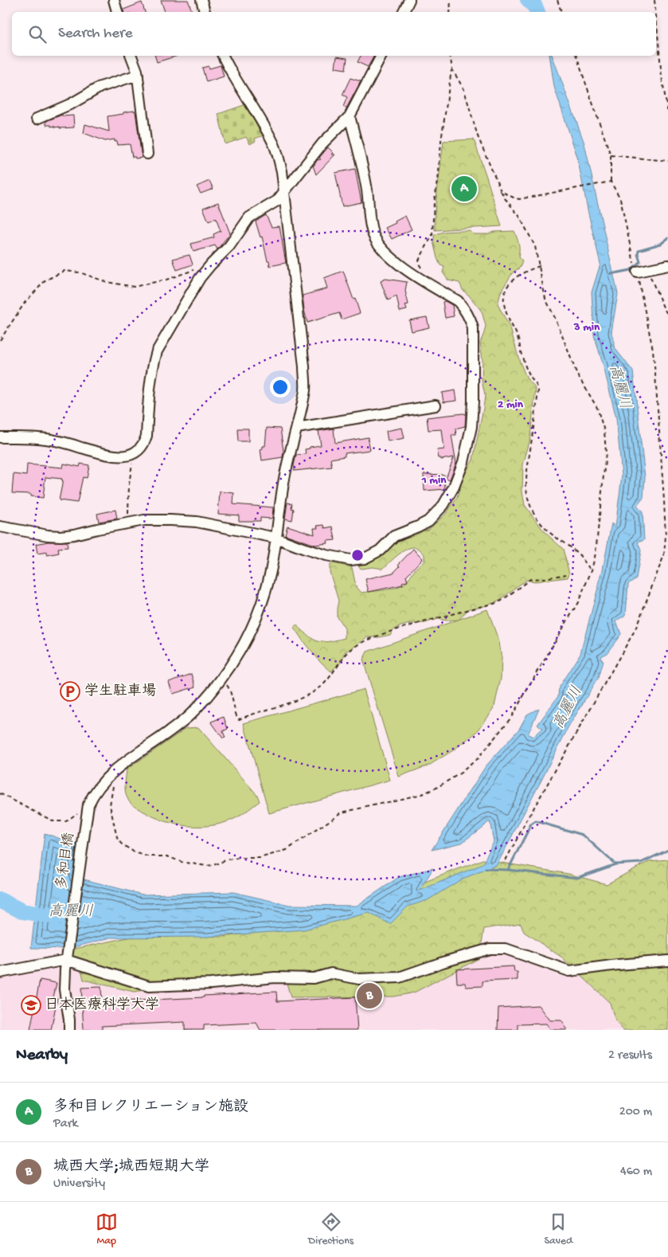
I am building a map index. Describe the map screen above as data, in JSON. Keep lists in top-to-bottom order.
{
  "streets": {
    "street": ["多和目橋"]
  },
  "water": ["高麗川"],
  "places": {
    "parking": ["学生駐車場"],
    "school or university": ["日本医療科学大学"]
  },
  "page": {
    "search": "Search here",
    "pins": ["A", "B"],
    "heading": ["Nearby", "2 results"],
    "list": [
      {
        "mark": "A",
        "name": "多和目レクリエーション施設",
        "note": "Park",
        "value": "200 m"
      },
      {
        "mark": "B",
        "name": "城西大学;城西短期大学",
        "note": "University",
        "value": "460 m"
      }
    ],
    "nav": ["Map", "Directions", "Saved"]
  },
  "rings": ["3 min", "2 min", "1 min"]
}
